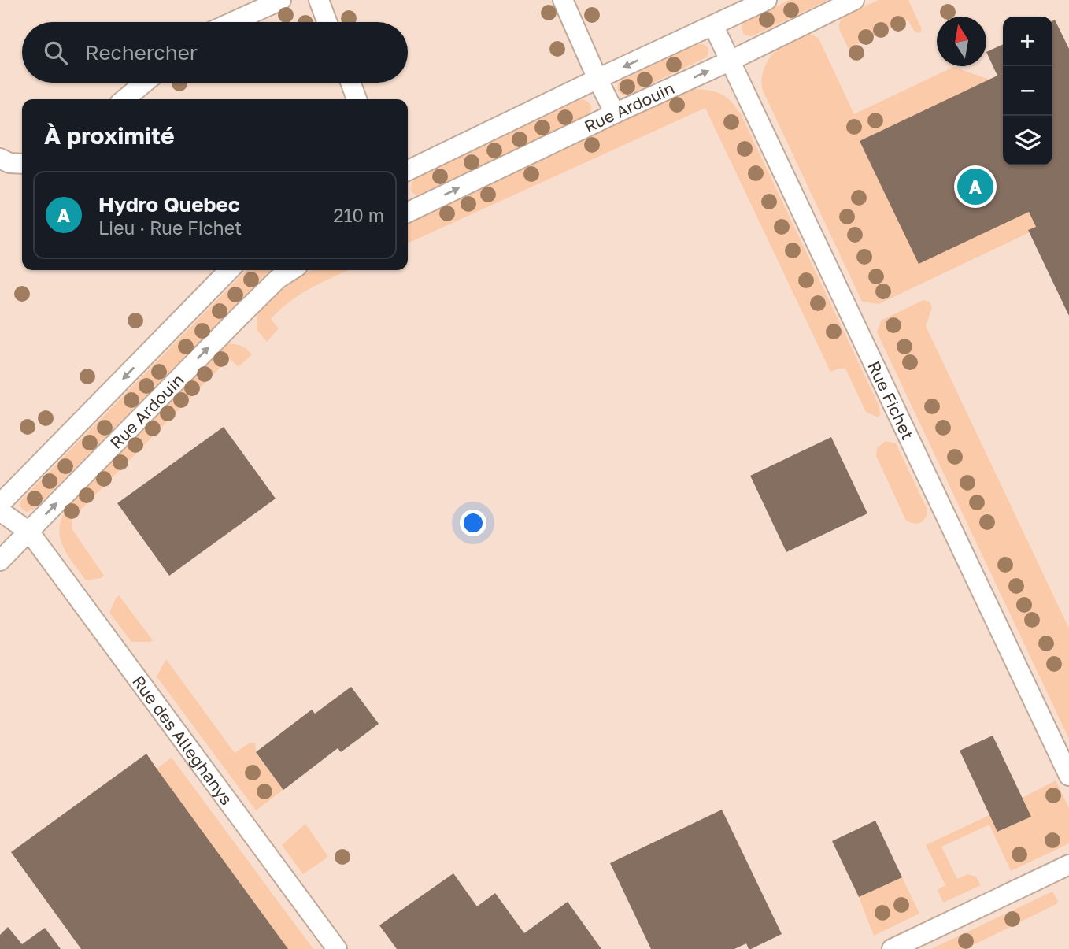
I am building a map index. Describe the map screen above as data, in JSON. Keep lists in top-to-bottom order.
{
  "streets": {
    "street": ["Rue Ardouin", "Rue Fichet", "Rue des Alleghanys"]
  },
  "crossings": [
    ["Rue Ardouin", "Rue Fichet"],
    ["Rue Ardouin", "Rue des Alleghanys"]
  ],
  "north": "top",
  "page": {
    "map_buttons": ["+", "−"],
    "search": "Rechercher",
    "heading": "À proximité",
    "pins": "A",
    "list": [
      {
        "mark": "A",
        "name": "Hydro Quebec",
        "note": "Lieu · Rue Fichet",
        "value": "210 m"
      }
    ]
  }
}
